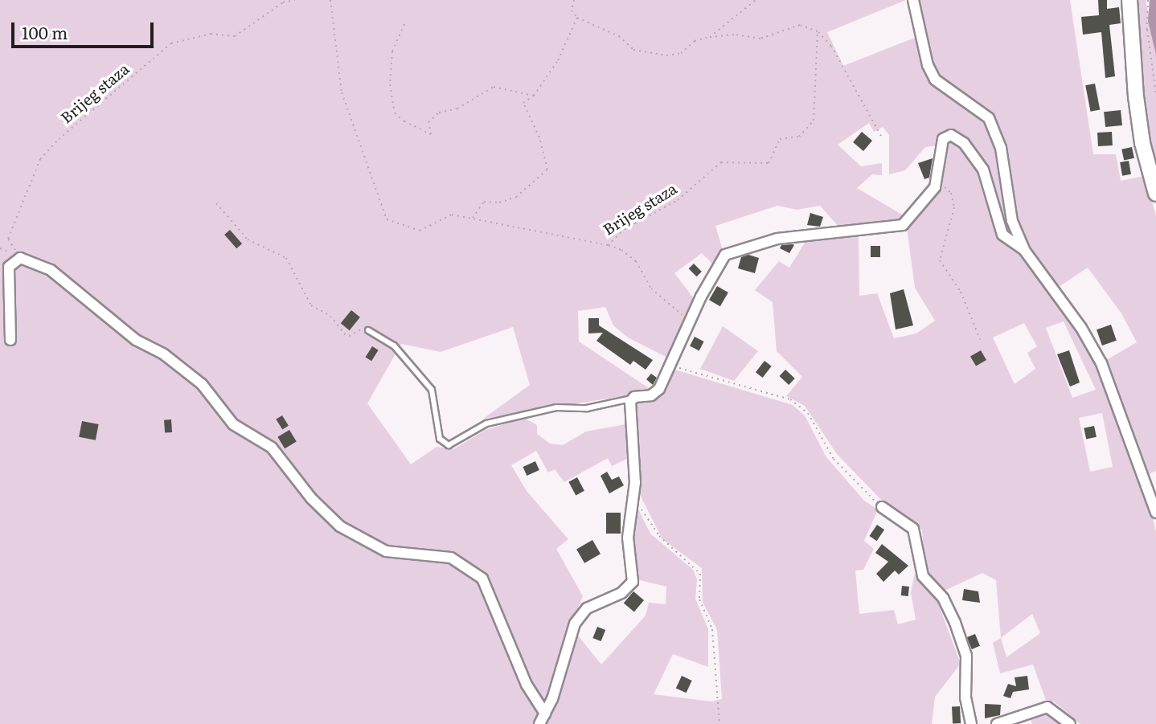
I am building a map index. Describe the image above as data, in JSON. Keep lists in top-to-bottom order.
{
  "streets": {
    "path": ["Brijeg staza"]
  },
  "scale_bar": "100 m"
}
